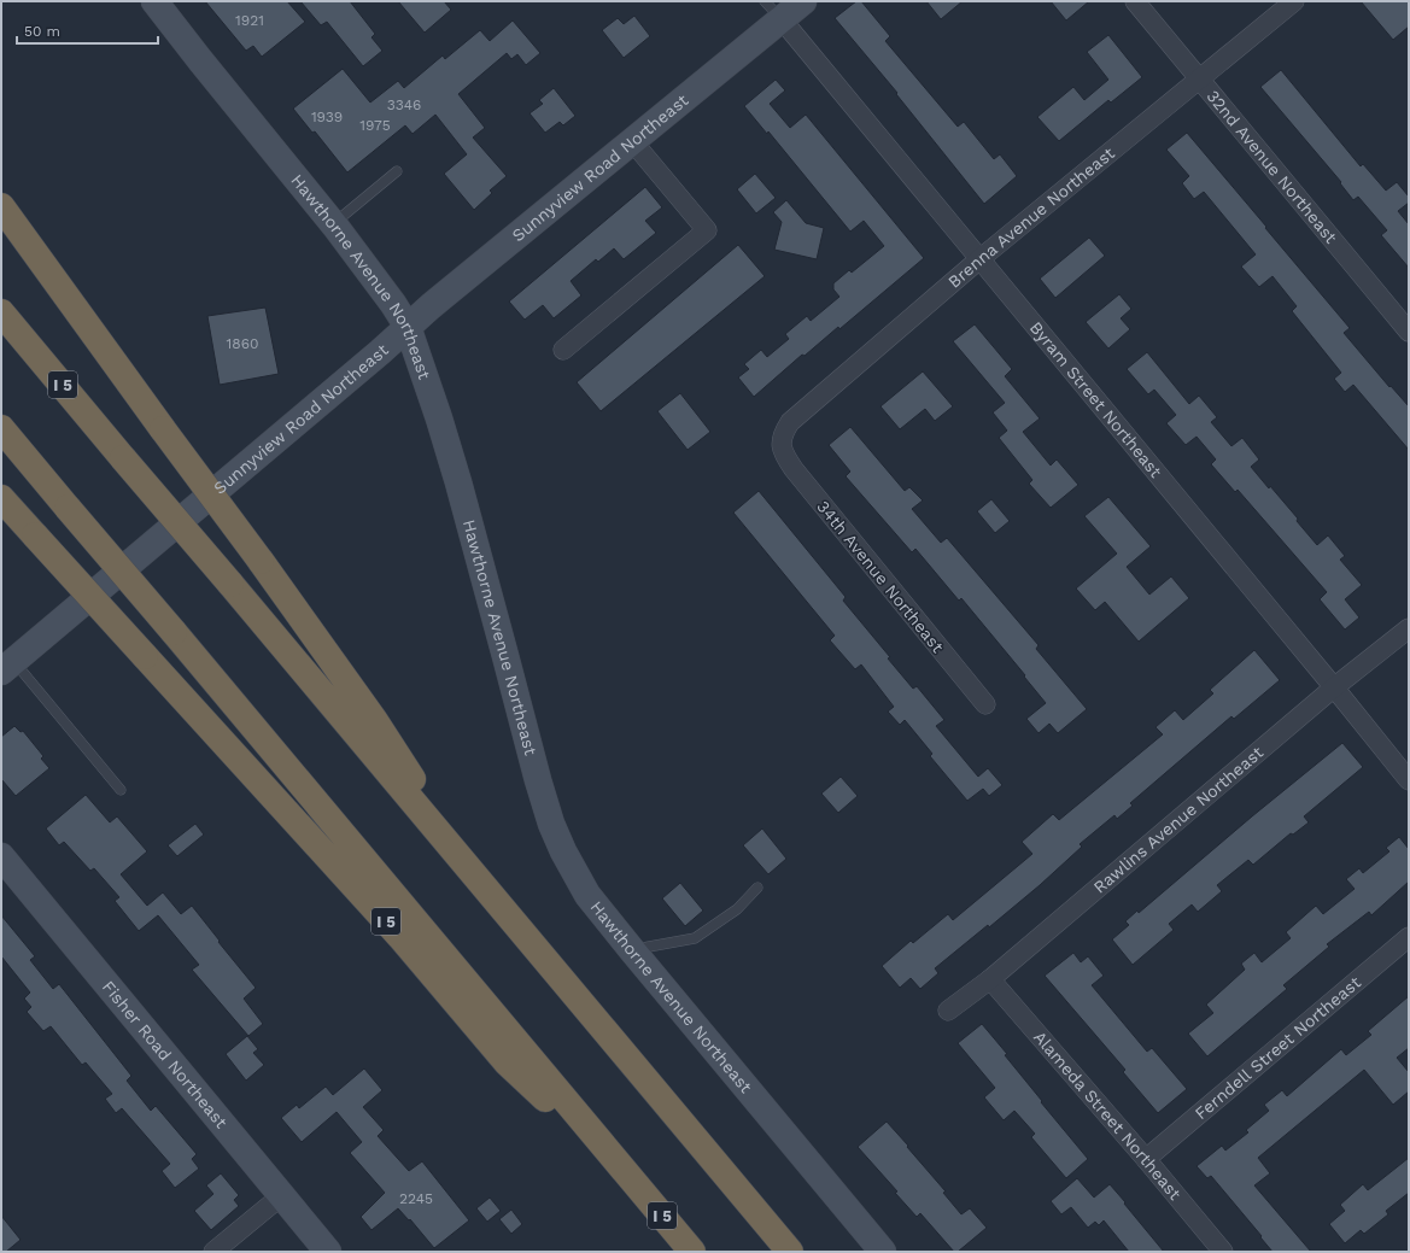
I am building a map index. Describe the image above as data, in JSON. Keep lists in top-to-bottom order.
{
  "streets": {
    "highway": ["I 5"],
    "main road": ["Sunnyview Road Northeast", "Hawthorne Avenue Northeast", "Fisher Road Northeast"],
    "street": [
      "32nd Avenue Northeast",
      "Brenna Avenue Northeast",
      "Byram Street Northeast",
      "34th Avenue Northeast",
      "Rawlins Avenue Northeast",
      "Ferndell Street Northeast",
      "Alameda Street Northeast"
    ]
  },
  "crossings": [
    ["32nd Avenue Northeast", "Brenna Avenue Northeast"],
    ["Sunnyview Road Northeast", "Hawthorne Avenue Northeast"],
    ["Sunnyview Road Northeast", "Byram Street Northeast"],
    ["Brenna Avenue Northeast", "Byram Street Northeast"],
    ["Brenna Avenue Northeast", "34th Avenue Northeast"],
    ["Byram Street Northeast", "Rawlins Avenue Northeast"],
    ["Rawlins Avenue Northeast", "Alameda Street Northeast"],
    ["Ferndell Street Northeast", "Alameda Street Northeast"]
  ],
  "house_numbers": [
    "1921",
    "3346",
    "1939",
    "1975",
    "1860",
    "2245"
  ],
  "scale_bar": "50 m"
}
